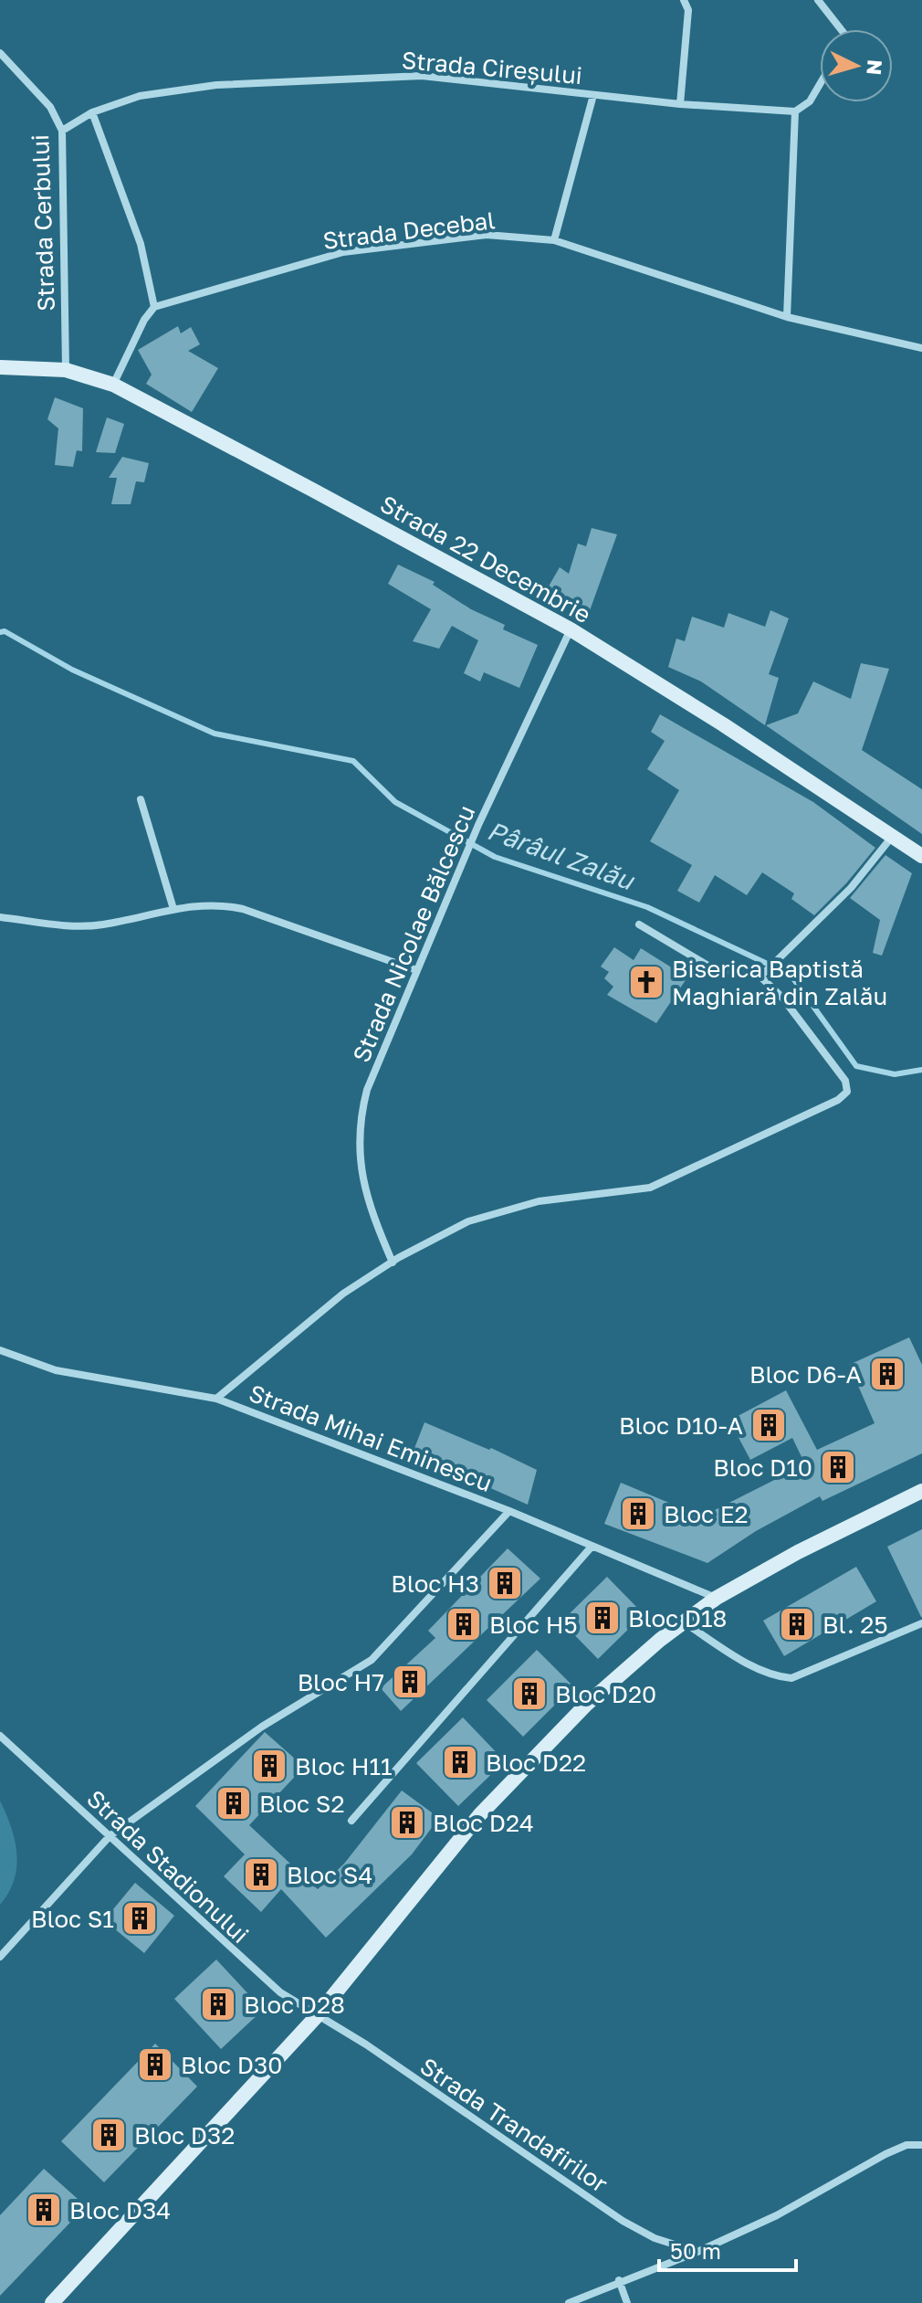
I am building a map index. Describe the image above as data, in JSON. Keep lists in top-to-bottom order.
{
  "streets": {
    "main road": ["Strada 22 Decembrie"],
    "street": [
      "Strada Cireșului",
      "Strada Cerbului",
      "Strada Decebal",
      "Strada Nicolae Bălcescu",
      "Strada Mihai Eminescu",
      "Strada Stadionului",
      "Strada Trandafirilor"
    ]
  },
  "crossings": [
    ["Strada Cireșului", "Strada Cerbului"],
    ["Strada Cerbului", "Strada 22 Decembrie"],
    ["Strada 22 Decembrie", "Strada Nicolae Bălcescu"],
    ["Strada Stadionului", "Strada Trandafirilor"]
  ],
  "water": ["Pârâul Zalău"],
  "places": {
    "church": ["Biserica Baptistă Maghiară din Zalău"],
    "building": [
      "Bloc D6-A",
      "Bloc D10-A",
      "Bloc D10",
      "Bloc E2",
      "Bloc H3",
      "Bloc D18",
      "Bloc H5",
      "Bl. 25",
      "Bloc H7",
      "Bloc D20",
      "Bloc D22",
      "Bloc H11",
      "Bloc S2",
      "Bloc D24",
      "Bloc S4",
      "Bloc S1",
      "Bloc D28",
      "Bloc D30",
      "Bloc D32",
      "Bloc D34"
    ]
  },
  "scale_bar": "50 m",
  "north": "right"
}
